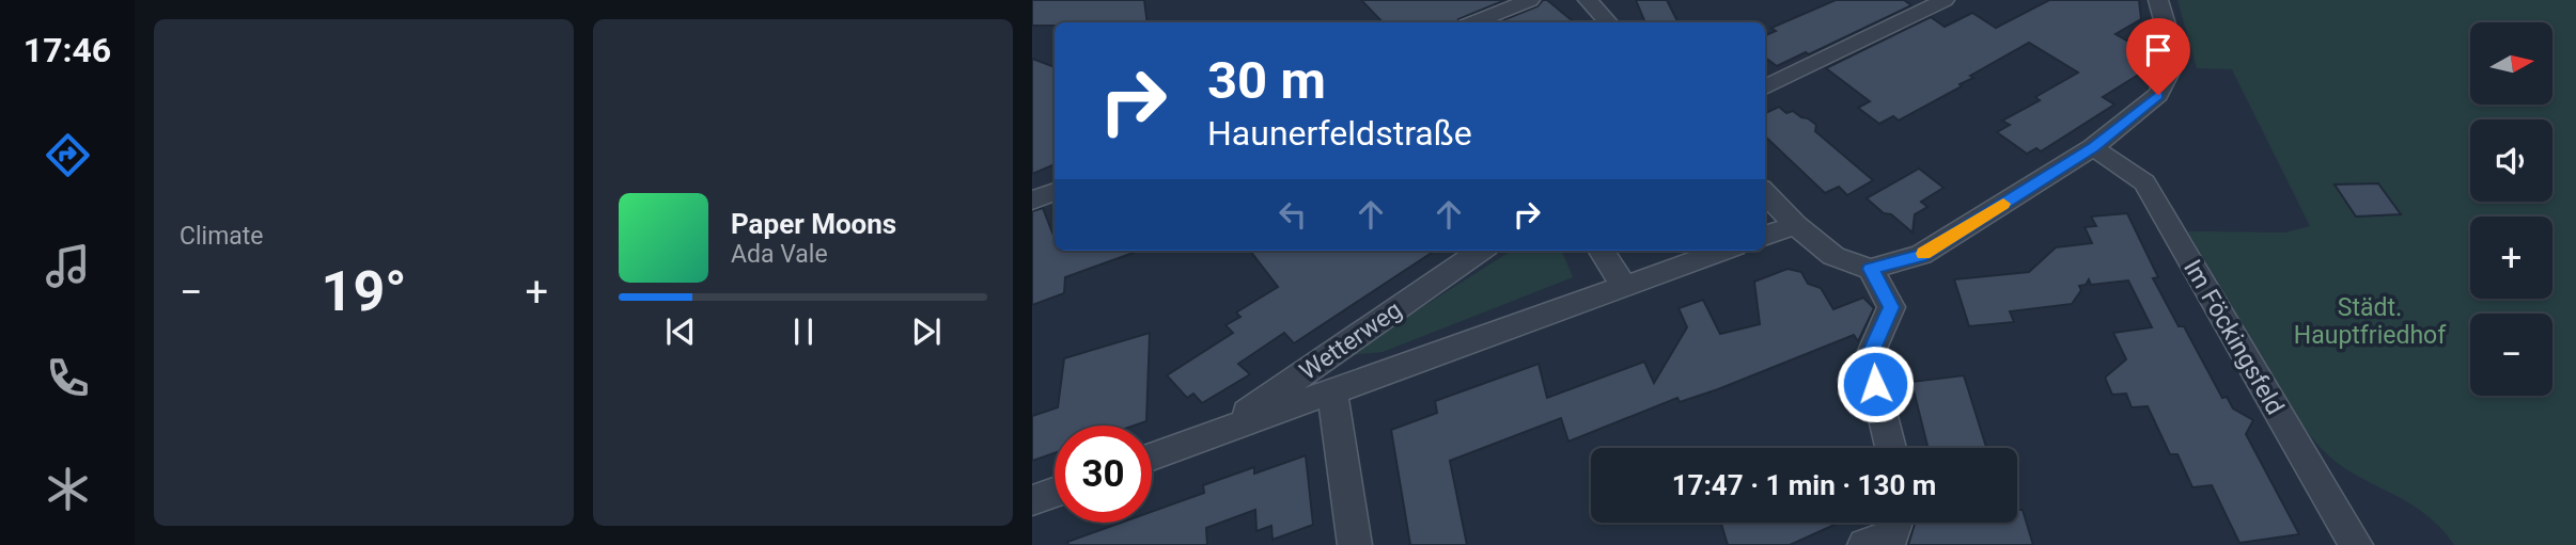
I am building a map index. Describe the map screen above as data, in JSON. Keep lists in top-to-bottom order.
{
  "streets": {
    "street": ["Im Föckingsfeld", "Wetterweg"]
  },
  "parks": ["Städt. Hauptfriedhof"],
  "north": "right",
  "page": {
    "tabs": "17:46",
    "tile": "Climate",
    "map_buttons": ["+", "−"],
    "turn": ["30 m", "Haunerfeldstraße"],
    "song": ["Paper Moons", "Ada Vale"],
    "heat": ["−", "19°", "+"],
    "limit": "30",
    "trip": "17:47 · 1 min · 130 m"
  }
}
